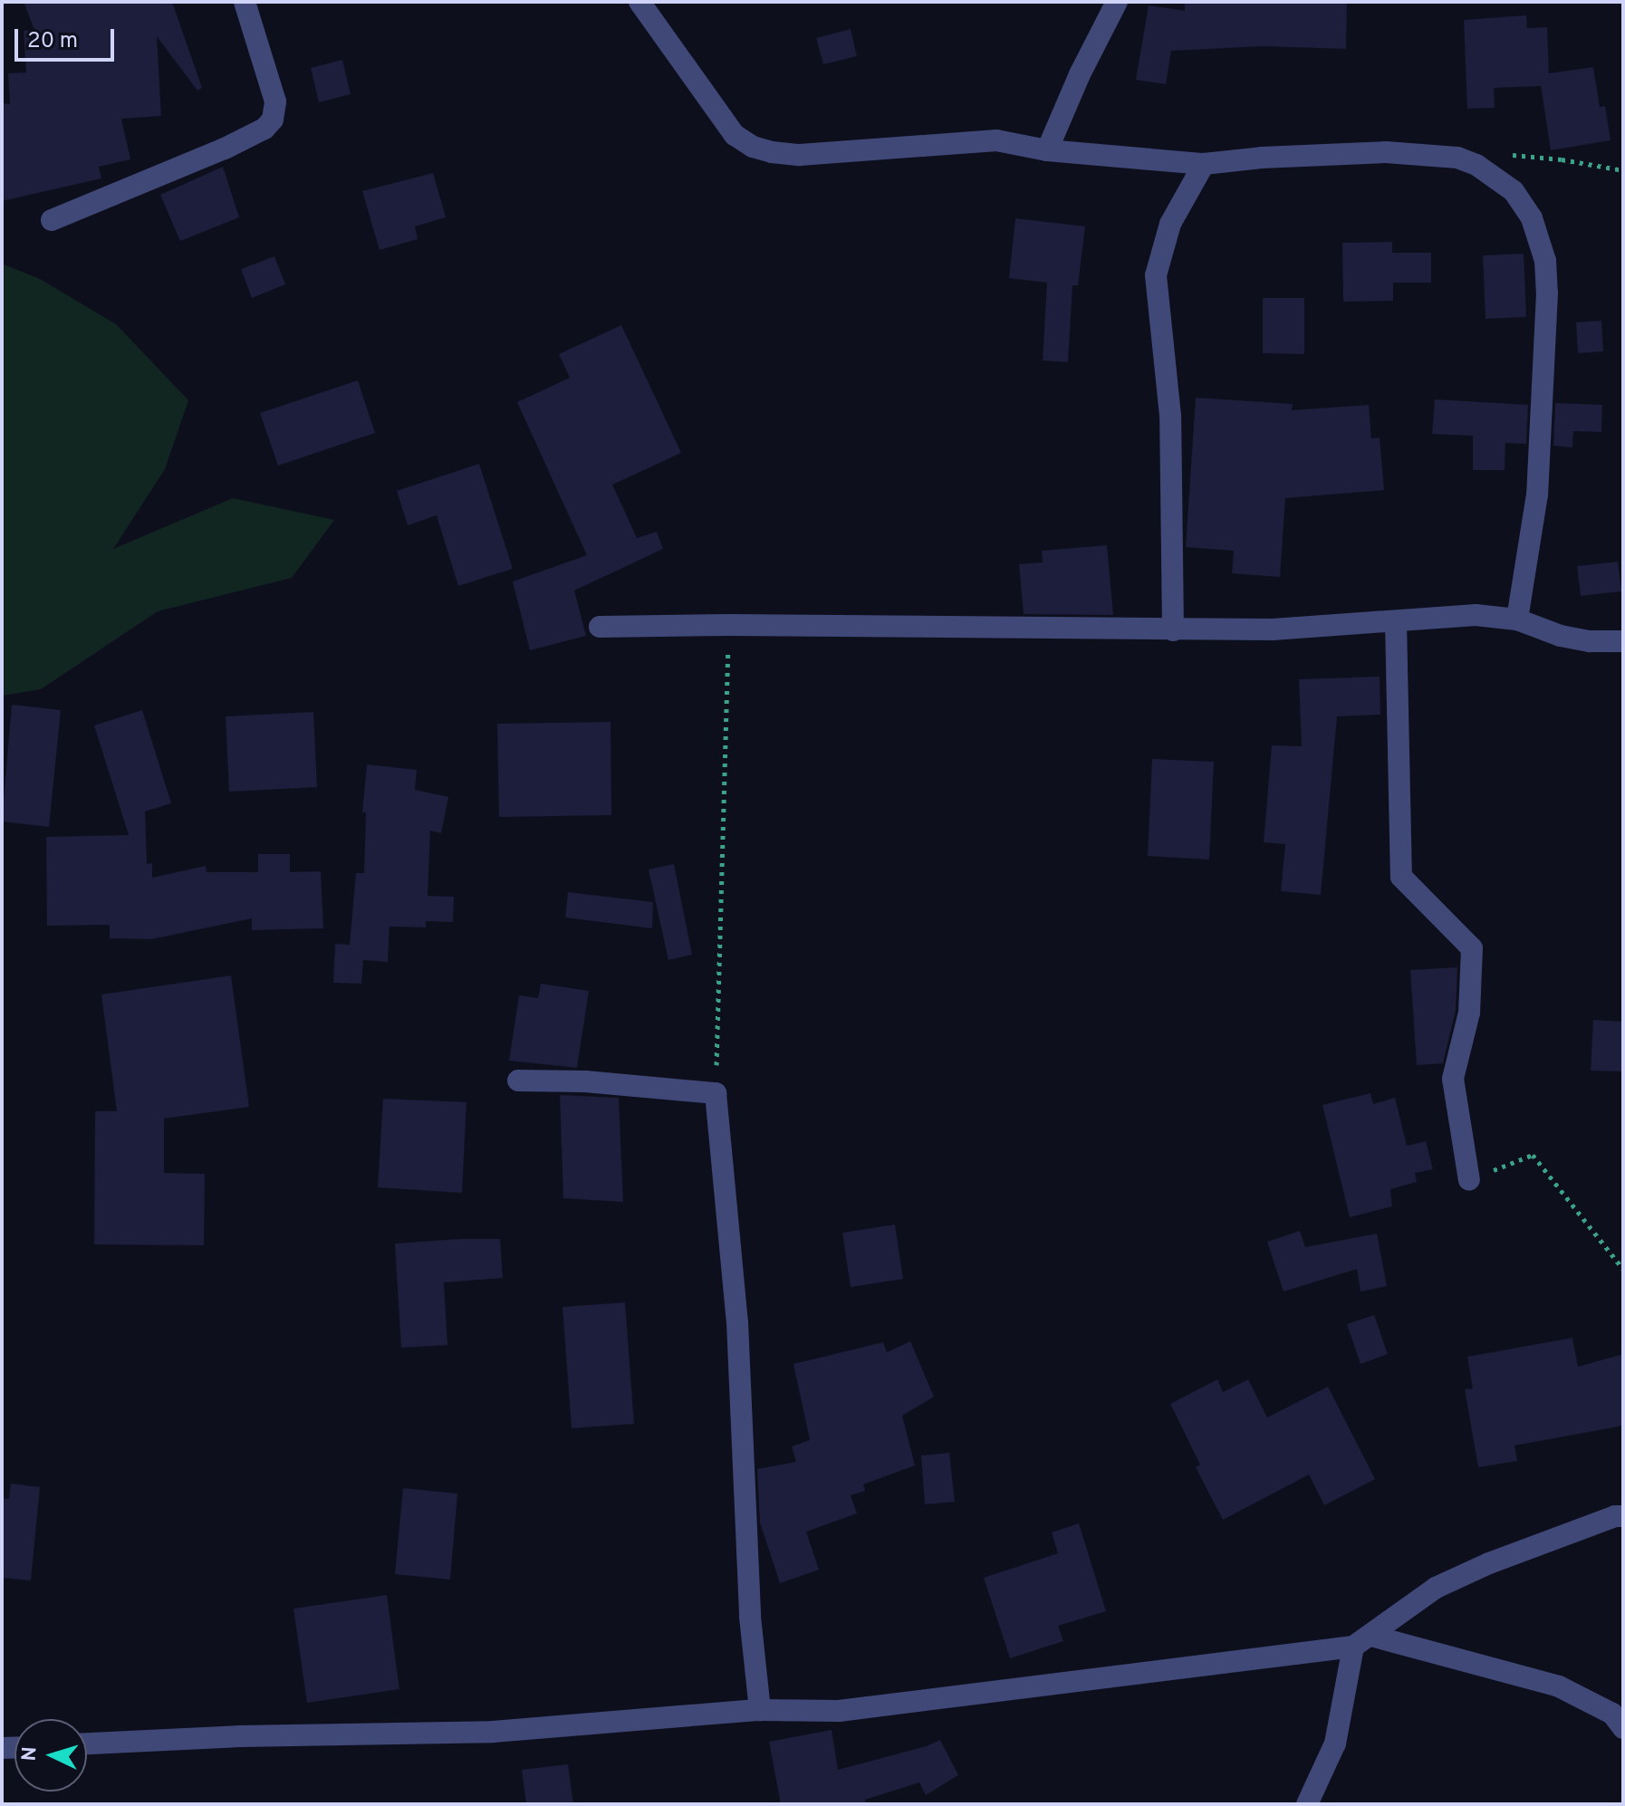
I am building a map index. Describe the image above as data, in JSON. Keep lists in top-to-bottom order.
{
  "scale_bar": "20 m",
  "north": "left"
}
